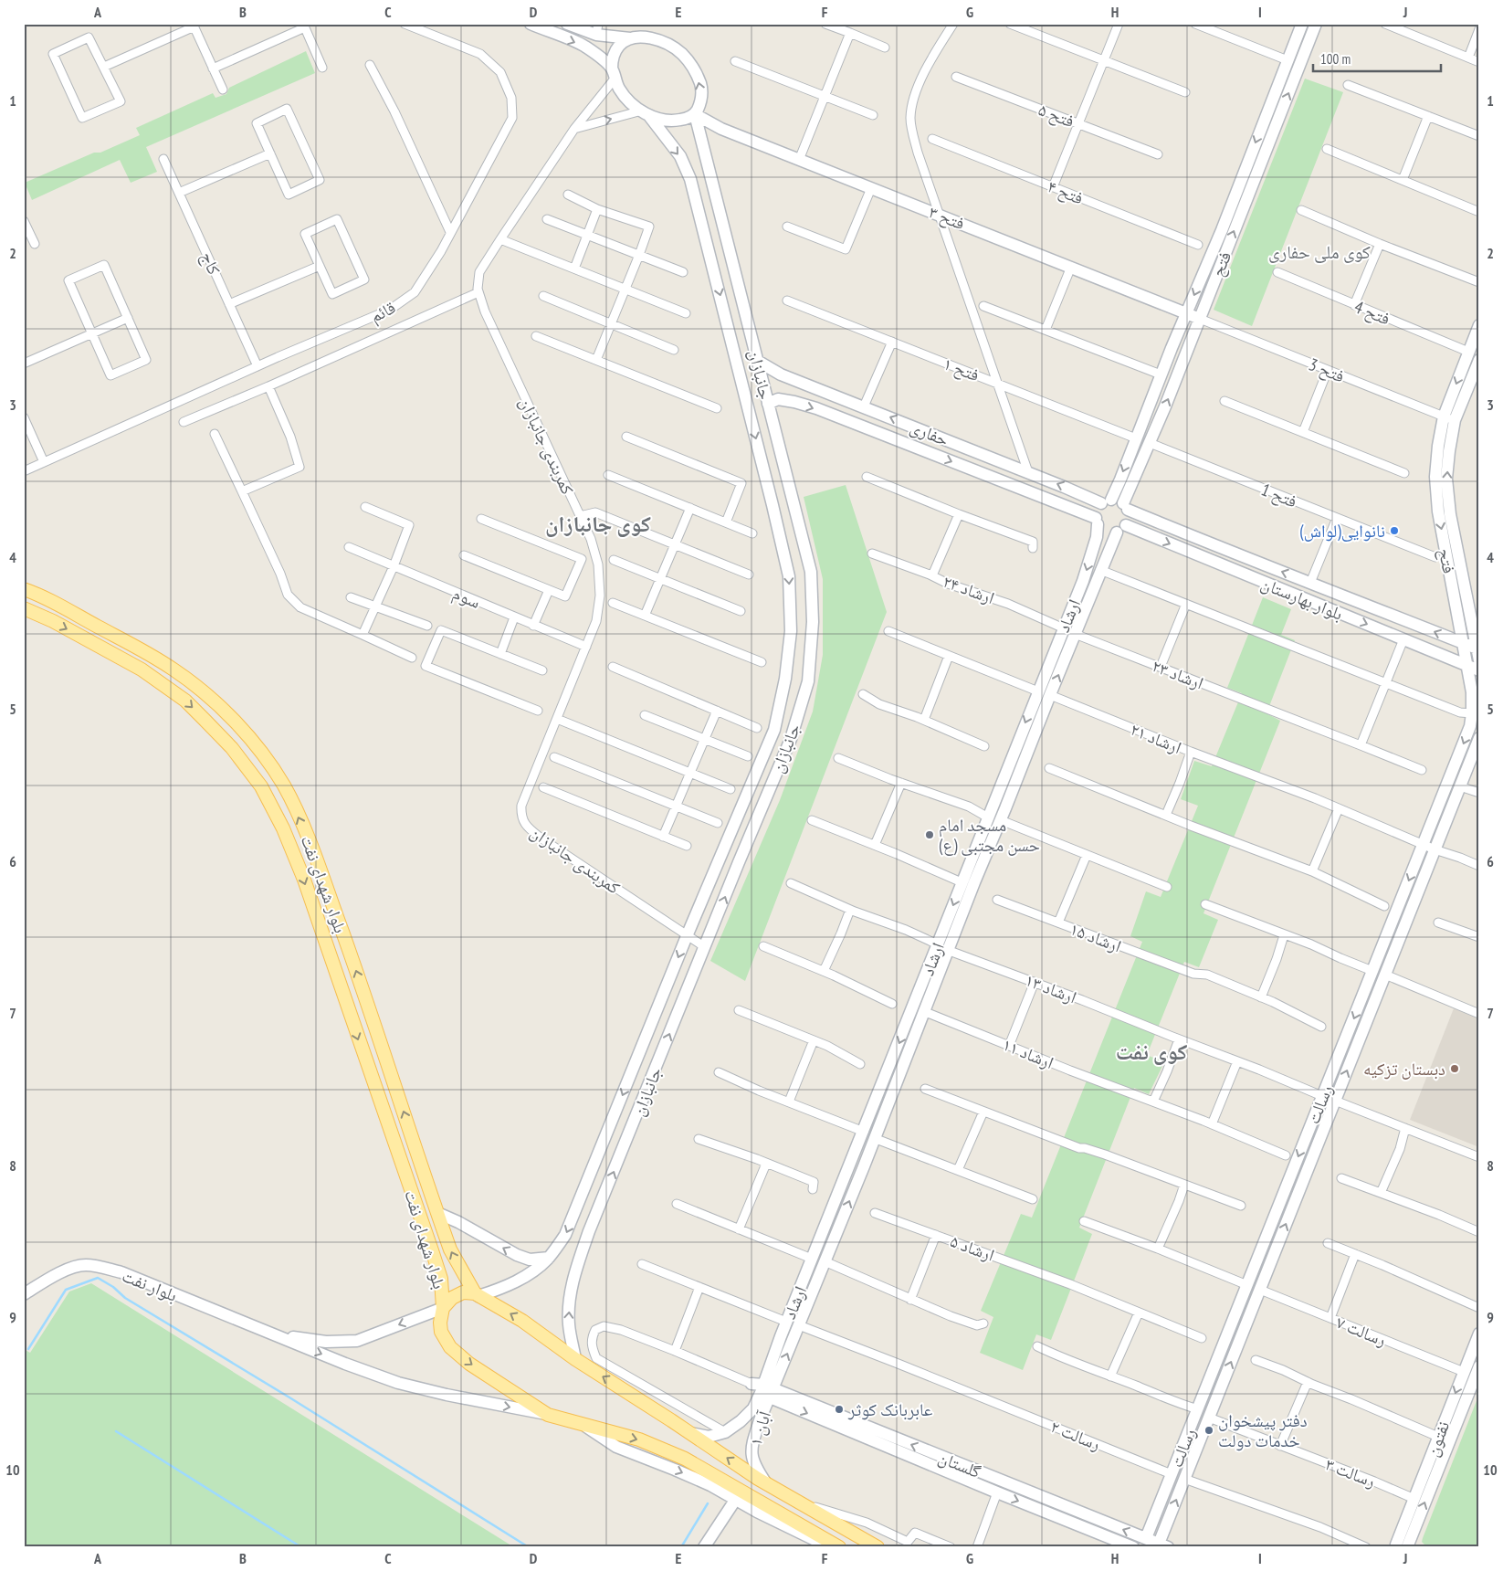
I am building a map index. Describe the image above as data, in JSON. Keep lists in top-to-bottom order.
{
  "streets": {
    "main road": ["بلوار شهدای نفت"],
    "street": [
      "فتح ۵",
      "فتح ۴",
      "فتح ۳",
      "کاج",
      "فتح",
      "قائم",
      "فتح 4",
      "فتح ۱",
      "فتح 3",
      "جانبازان",
      "حفاری",
      "کمربندی جانبازان",
      "فتح 1",
      "ارشاد ۲۴",
      "سوم",
      "بلوار بهارستان",
      "ارشاد",
      "ارشاد ۲۳",
      "ارشاد ۲۱",
      "ارشاد ۱۵",
      "ارشاد ۱۳",
      "ارشاد ۱۱",
      "رسالت",
      "ارشاد ۵",
      "بلوار نفت",
      "رسالت ۷",
      "آبان ۱",
      "رسالت ۲",
      "نفتون",
      "گلستان",
      "رسالت ۳"
    ]
  },
  "crossings": [
    ["فتح ۳", "فتح"],
    ["فتح ۳", "فتح 3"],
    ["فتح ۳", "جانبازان"],
    ["فتح ۳", "کمربندی جانبازان"],
    ["کاج", "قائم"],
    ["فتح", "فتح 4"],
    ["فتح", "فتح ۱"],
    ["فتح", "فتح 3"],
    ["فتح", "حفاری"],
    ["فتح", "فتح 1"],
    ["فتح", "بلوار بهارستان"],
    ["فتح", "ارشاد"],
    ["فتح", "رسالت"],
    ["جانبازان", "حفاری"],
    ["جانبازان", "کمربندی جانبازان"],
    ["جانبازان", "بلوار شهدای نفت"],
    ["حفاری", "بلوار بهارستان"],
    ["حفاری", "ارشاد"],
    ["کمربندی جانبازان", "سوم"],
    ["ارشاد ۲۴", "ارشاد"],
    ["بلوار بهارستان", "ارشاد"],
    ["بلوار بهارستان", "رسالت"],
    ["ارشاد", "ارشاد ۲۳"],
    ["ارشاد", "ارشاد ۲۱"],
    ["ارشاد", "ارشاد ۱۳"],
    ["ارشاد", "ارشاد ۱۱"],
    ["ارشاد", "آبان ۱"],
    ["ارشاد", "رسالت ۲"],
    ["ارشاد", "گلستان"],
    ["ارشاد ۲۱", "رسالت"],
    ["ارشاد ۱۳", "رسالت"],
    ["رسالت", "رسالت ۷"],
    ["رسالت", "رسالت ۲"],
    ["رسالت", "گلستان"],
    ["رسالت", "رسالت ۳"],
    ["رسالت ۷", "نفتون"],
    ["آبان ۱", "گلستان"],
    ["نفتون", "رسالت ۳"]
  ],
  "districts": ["کوی ملی حفاری", "کوی جانبازان", "کوی نفت"],
  "places": [
    "نانوایى(لواش)",
    "مسجد امام حسن مجتبی (ع)",
    "دبستان تزکیه",
    "عابربانک کوثر",
    "دفتر پیشخوان خدمات دولت"
  ],
  "scale_bar": "100 m",
  "grid": {
    "columns": [
      "A",
      "B",
      "C",
      "D",
      "E",
      "F",
      "G",
      "H",
      "I",
      "J"
    ],
    "rows": [
      "1",
      "2",
      "3",
      "4",
      "5",
      "6",
      "7",
      "8",
      "9",
      "10"
    ]
  }
}
